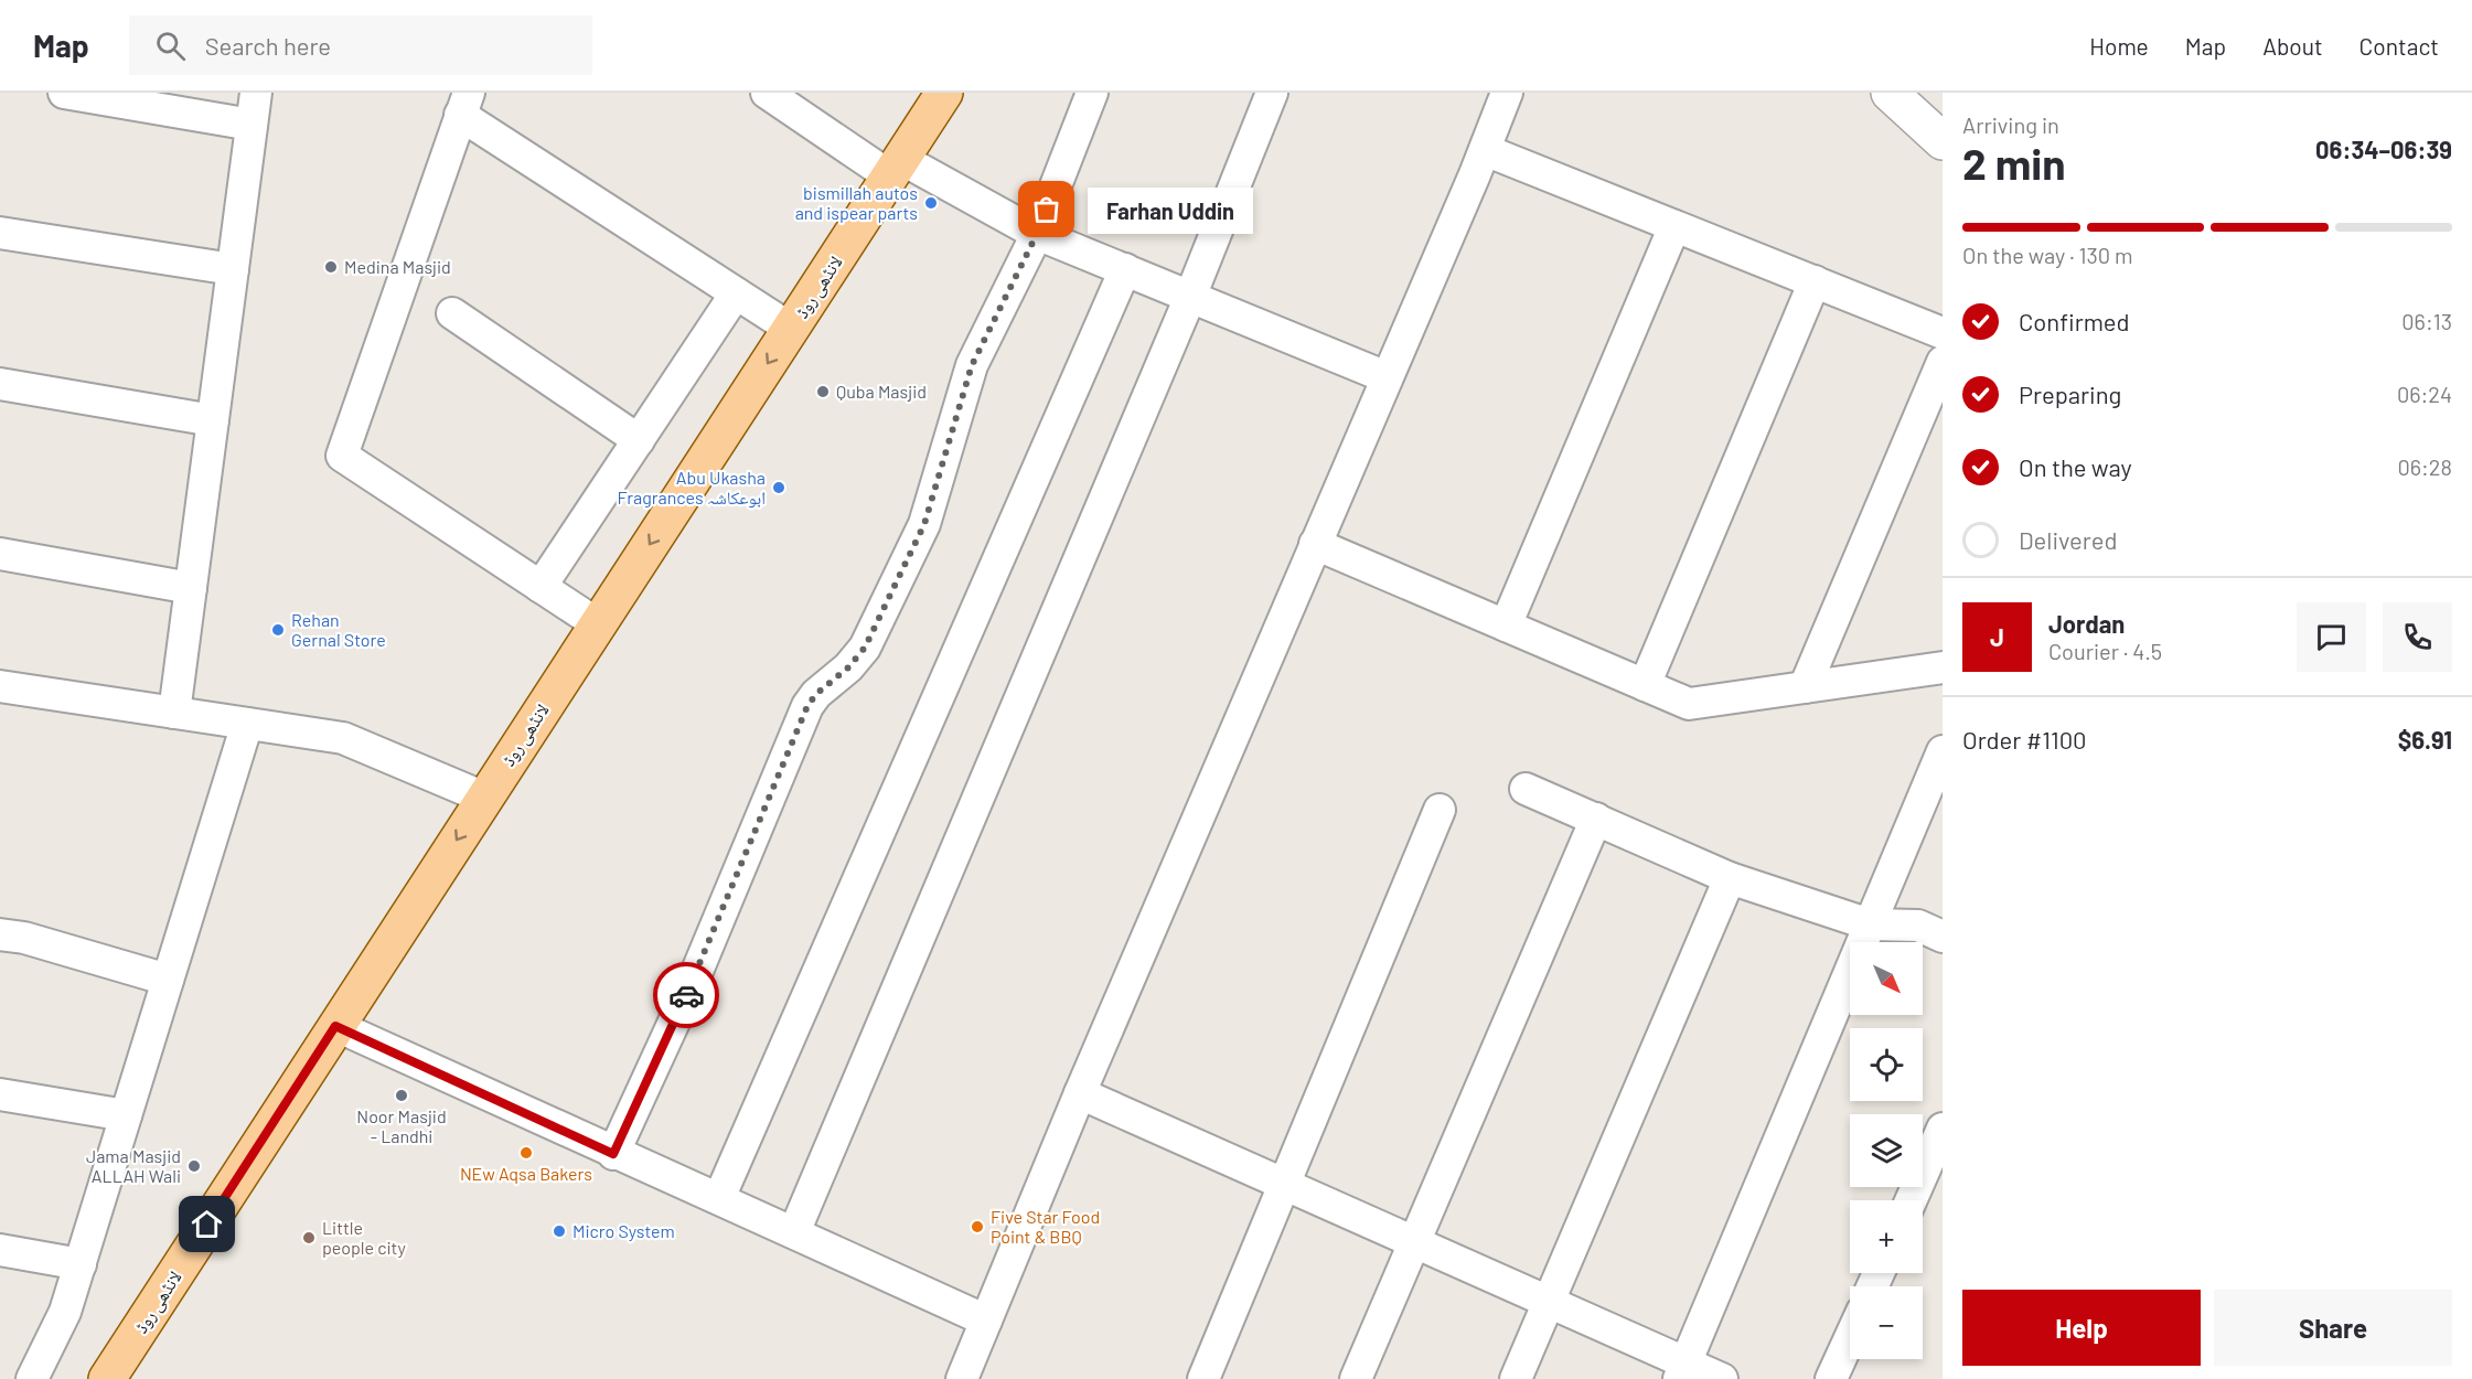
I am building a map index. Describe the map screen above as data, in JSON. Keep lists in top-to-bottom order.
{
  "streets": {
    "main road": ["لانڈھی روڈ"]
  },
  "one_way": ["لانڈھی روڈ"],
  "places": [
    "bismillah autos and ispear parts",
    "Farhan Uddin",
    "Medina Masjid",
    "Quba Masjid",
    "Abu Ukasha Fragrances ابوعکاشہ",
    "Rehan Gernal Store",
    "Noor Masjid - Landhi",
    "NEw Aqsa Bakers",
    "Jama Masjid ALLAH Wali",
    "Five Star Food Point & BBQ",
    "Micro System",
    "Little people city"
  ],
  "north": "bottom right",
  "page": {
    "header": "Map",
    "search": "Search here",
    "nav": [
      "Home",
      "Map",
      "About",
      "Contact"
    ],
    "heading": ["2 min", "Arriving in", "06:34–06:39"],
    "panel": [
      "Jordan",
      "Courier · 4.5",
      "Order #1100",
      "$6.91"
    ],
    "bubble": "Farhan Uddin",
    "bar": "On the way · 130 m",
    "list": [
      ["Confirmed", "06:13"],
      ["Preparing", "06:24"],
      ["On the way", "06:28"],
      "Delivered"
    ],
    "round": "J",
    "map_buttons": ["+", "−"],
    "buttons": ["Help", "Share"]
  }
}
